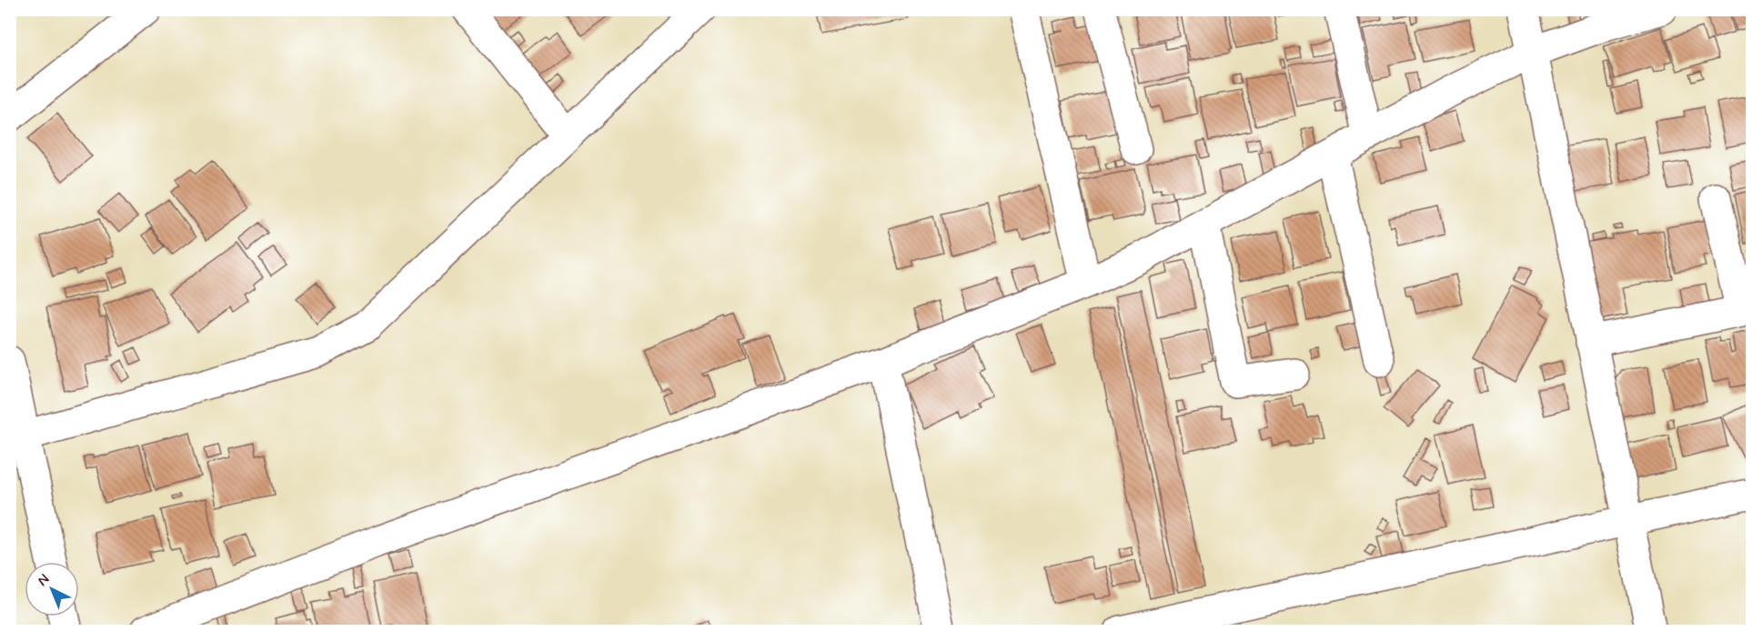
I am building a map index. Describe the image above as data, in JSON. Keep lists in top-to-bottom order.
{
  "north": "top left"
}
